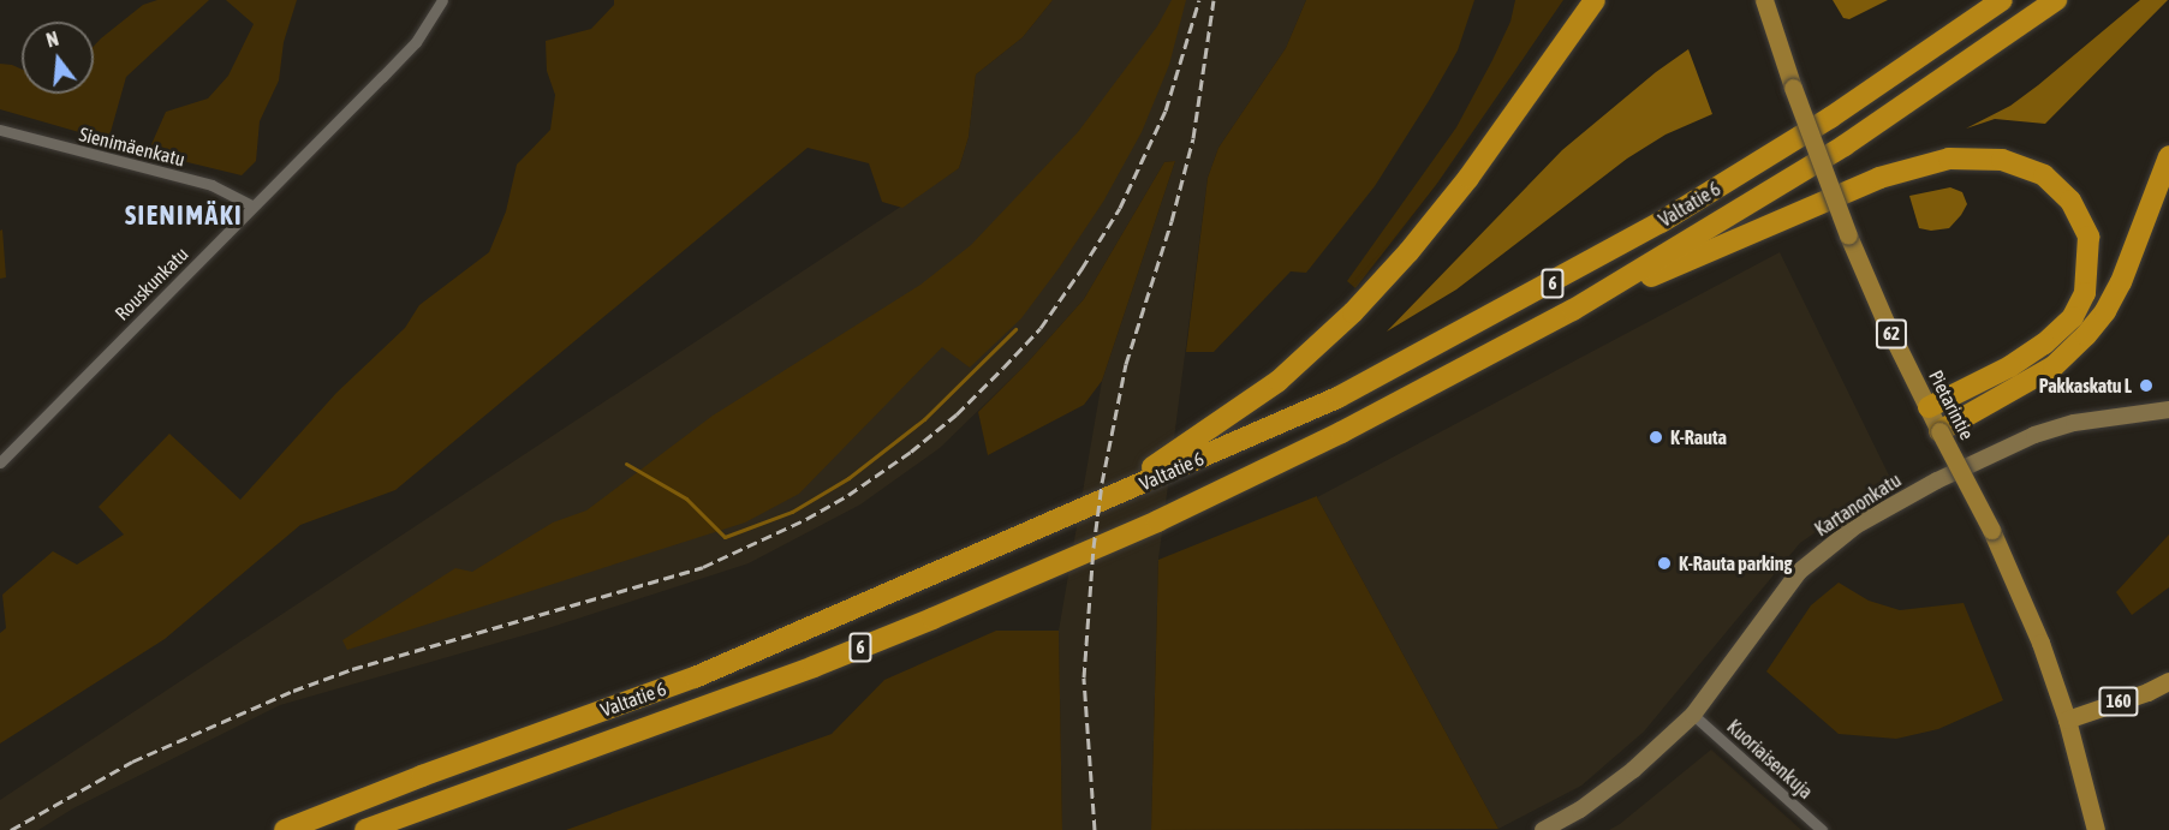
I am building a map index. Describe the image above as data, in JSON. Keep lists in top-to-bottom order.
{
  "streets": {
    "highway": ["Valtatie 6", "6"],
    "main road": [
      "62",
      "Pietarintie",
      "Kartanonkatu",
      "160"
    ],
    "street": ["Sienimäenkatu", "Rouskunkatu", "Kuoriaisenkuja"]
  },
  "crossings": [
    ["Sienimäenkatu", "Rouskunkatu"],
    ["Pietarintie", "160"],
    ["Kartanonkatu", "Kuoriaisenkuja"]
  ],
  "districts": ["SIENIMÄKI"],
  "places": ["Pakkaskatu L", "K-Rauta", "K-Rauta parking"],
  "north": "top"
}
